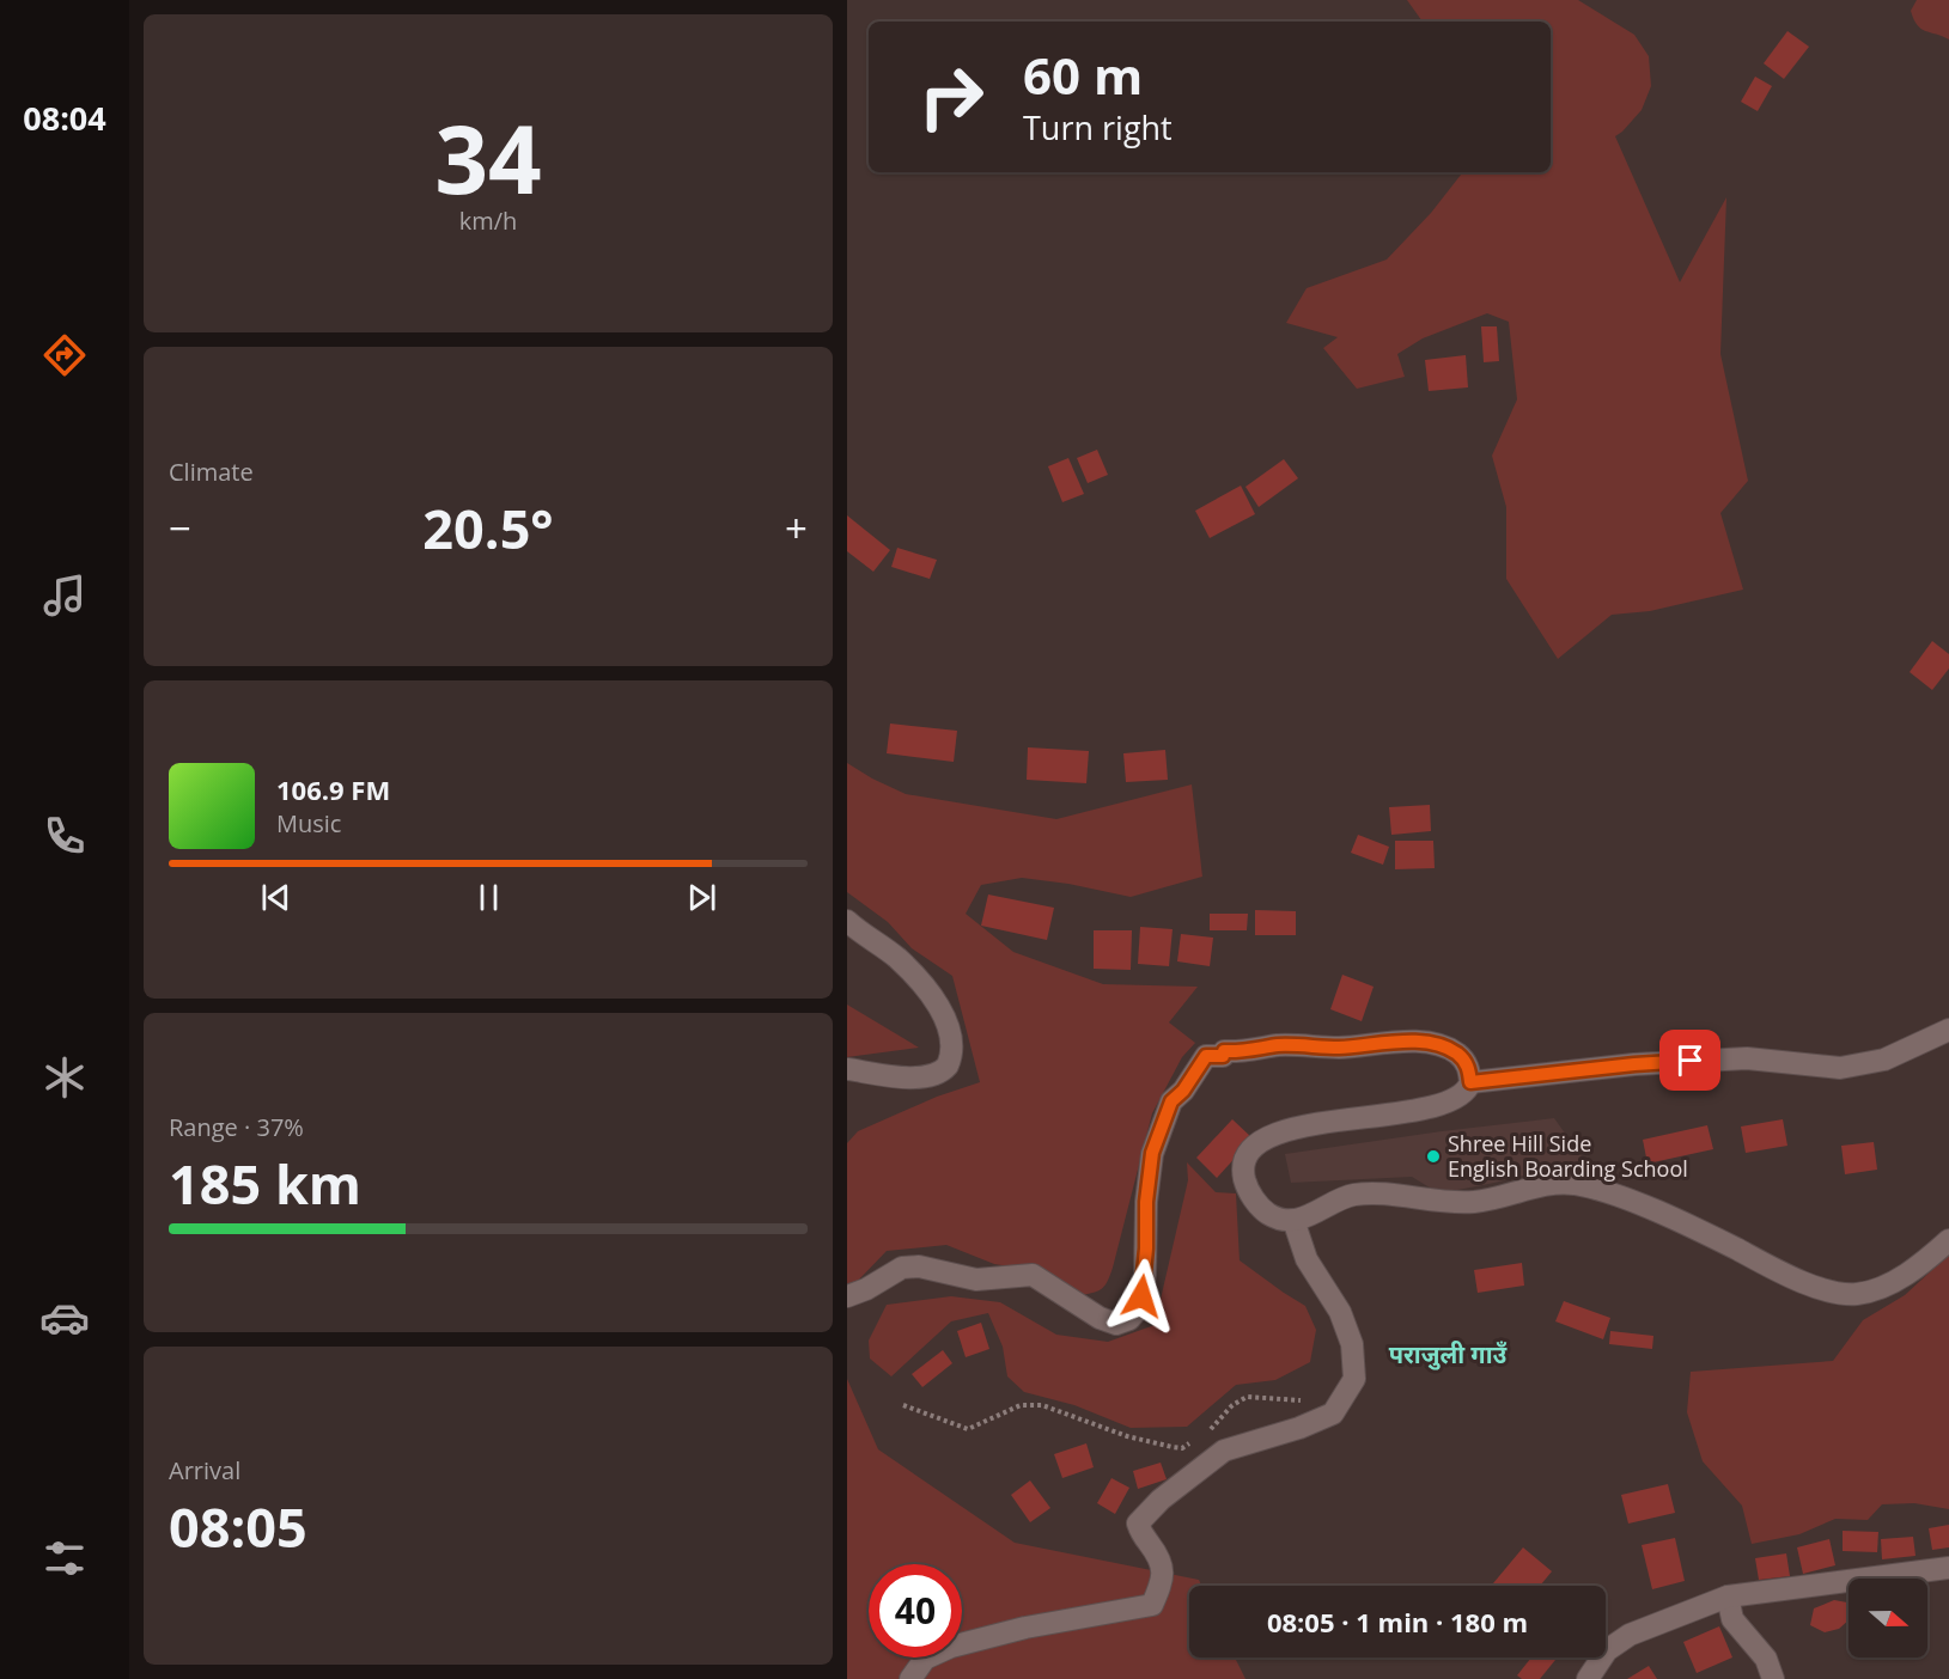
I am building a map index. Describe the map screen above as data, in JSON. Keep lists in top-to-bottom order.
{
  "districts": ["पराजुली गाउँ"],
  "places": ["Shree Hill Side English Boarding School"],
  "north": "right",
  "page": {
    "tabs": "08:04",
    "tile": [
      ["34", "km/h"],
      "Climate",
      ["Range · 37%", "185 km"],
      ["Arrival", "08:05"]
    ],
    "turn": ["60 m", "Turn right"],
    "heat": ["−", "20.5°", "+"],
    "song": ["106.9 FM", "Music"],
    "limit": "40",
    "trip": "08:05 · 1 min · 180 m"
  }
}
